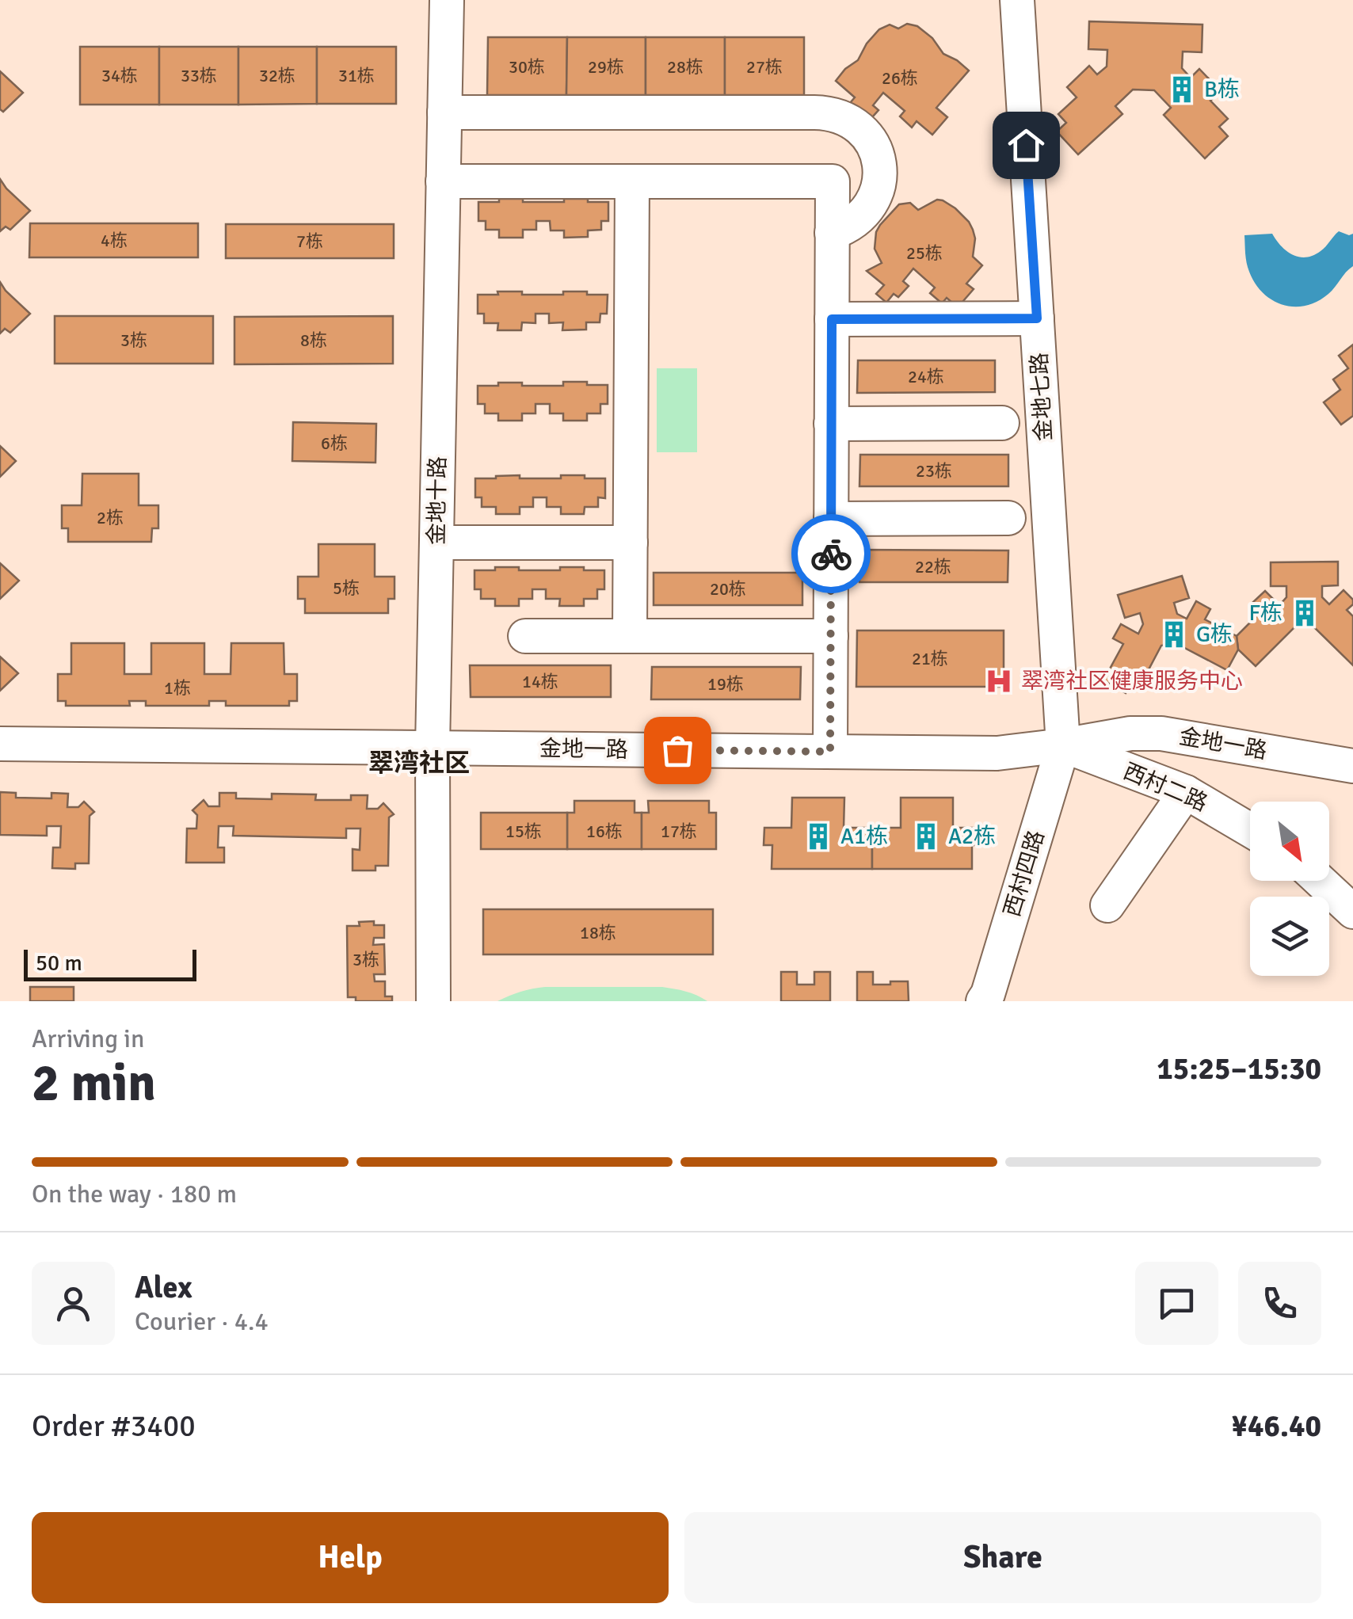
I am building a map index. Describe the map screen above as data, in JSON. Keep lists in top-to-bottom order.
{
  "streets": {
    "street": [
      "金地七路",
      "金地十路",
      "金地一路",
      "西村二路",
      "西村四路"
    ]
  },
  "crossings": [
    ["金地七路", "金地一路"],
    ["金地七路", "西村二路"],
    ["金地七路", "西村四路"],
    ["金地十路", "金地一路"],
    ["金地一路", "西村二路"],
    ["金地一路", "西村四路"],
    ["西村二路", "西村四路"]
  ],
  "districts": ["翠湾社区"],
  "places": {
    "building": [
      "B栋",
      "F栋",
      "G栋",
      "A1栋",
      "A2栋"
    ],
    "hospital": ["翠湾社区健康服务中心"]
  },
  "house_numbers": [
    "30栋",
    "29栋",
    "28栋",
    "27栋",
    "34栋",
    "33栋",
    "32栋",
    "31栋",
    "26栋",
    "4栋",
    "7栋",
    "25栋",
    "3栋",
    "8栋",
    "24栋",
    "6栋",
    "23栋",
    "2栋",
    "22栋",
    "5栋",
    "20栋",
    "21栋",
    "14栋",
    "19栋",
    "1栋",
    "15栋",
    "16栋",
    "17栋",
    "18栋",
    "3栋"
  ],
  "scale_bar": "50 m",
  "north": "bottom right",
  "page": {
    "scale": "50 m",
    "heading": ["2 min", "Arriving in", "15:25–15:30"],
    "panel": [
      "Alex",
      "Courier · 4.4",
      "Order #3400",
      "¥46.40"
    ],
    "bar": "On the way · 180 m",
    "buttons": ["Help", "Share"]
  }
}
